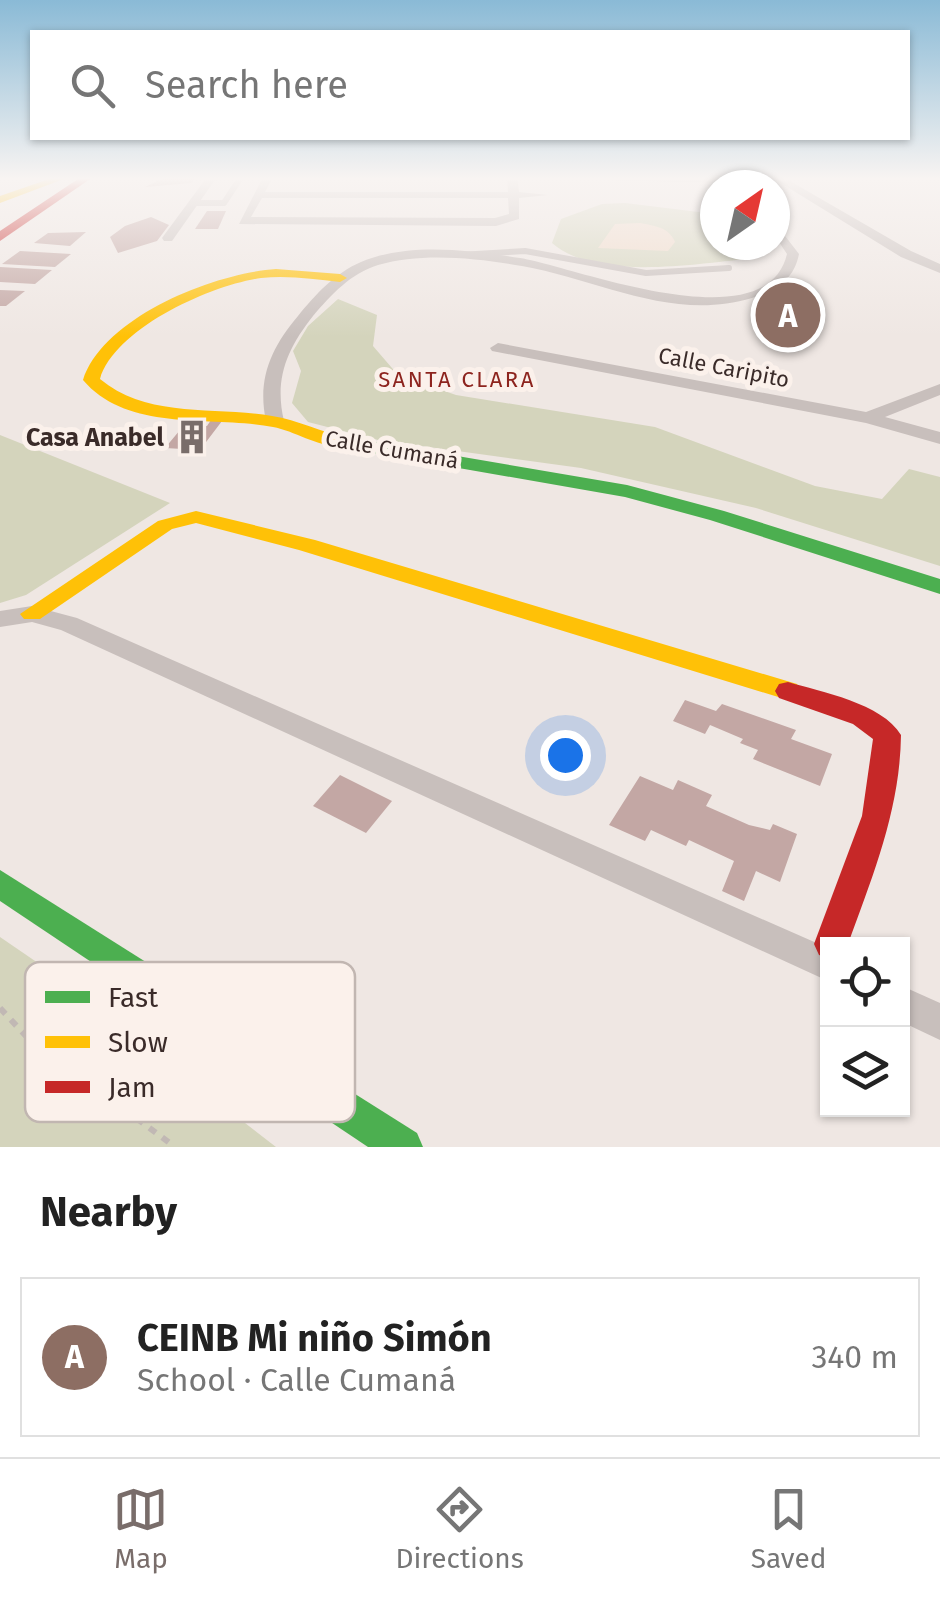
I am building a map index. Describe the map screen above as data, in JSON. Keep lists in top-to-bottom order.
{
  "streets": {
    "street": ["Calle Caripito", "Calle Cumaná"]
  },
  "districts": ["SANTA CLARA"],
  "places": {
    "building": ["Casa Anabel"]
  },
  "legend": ["Fast", "Slow", "Jam"],
  "north": "top right",
  "page": {
    "search": "Search here",
    "pins": "A",
    "heading": "Nearby",
    "list": [
      {
        "mark": "A",
        "name": "CEINB Mi niño Simón",
        "note": "School · Calle Cumaná",
        "value": "340 m"
      }
    ],
    "nav": ["Map", "Directions", "Saved"]
  }
}
